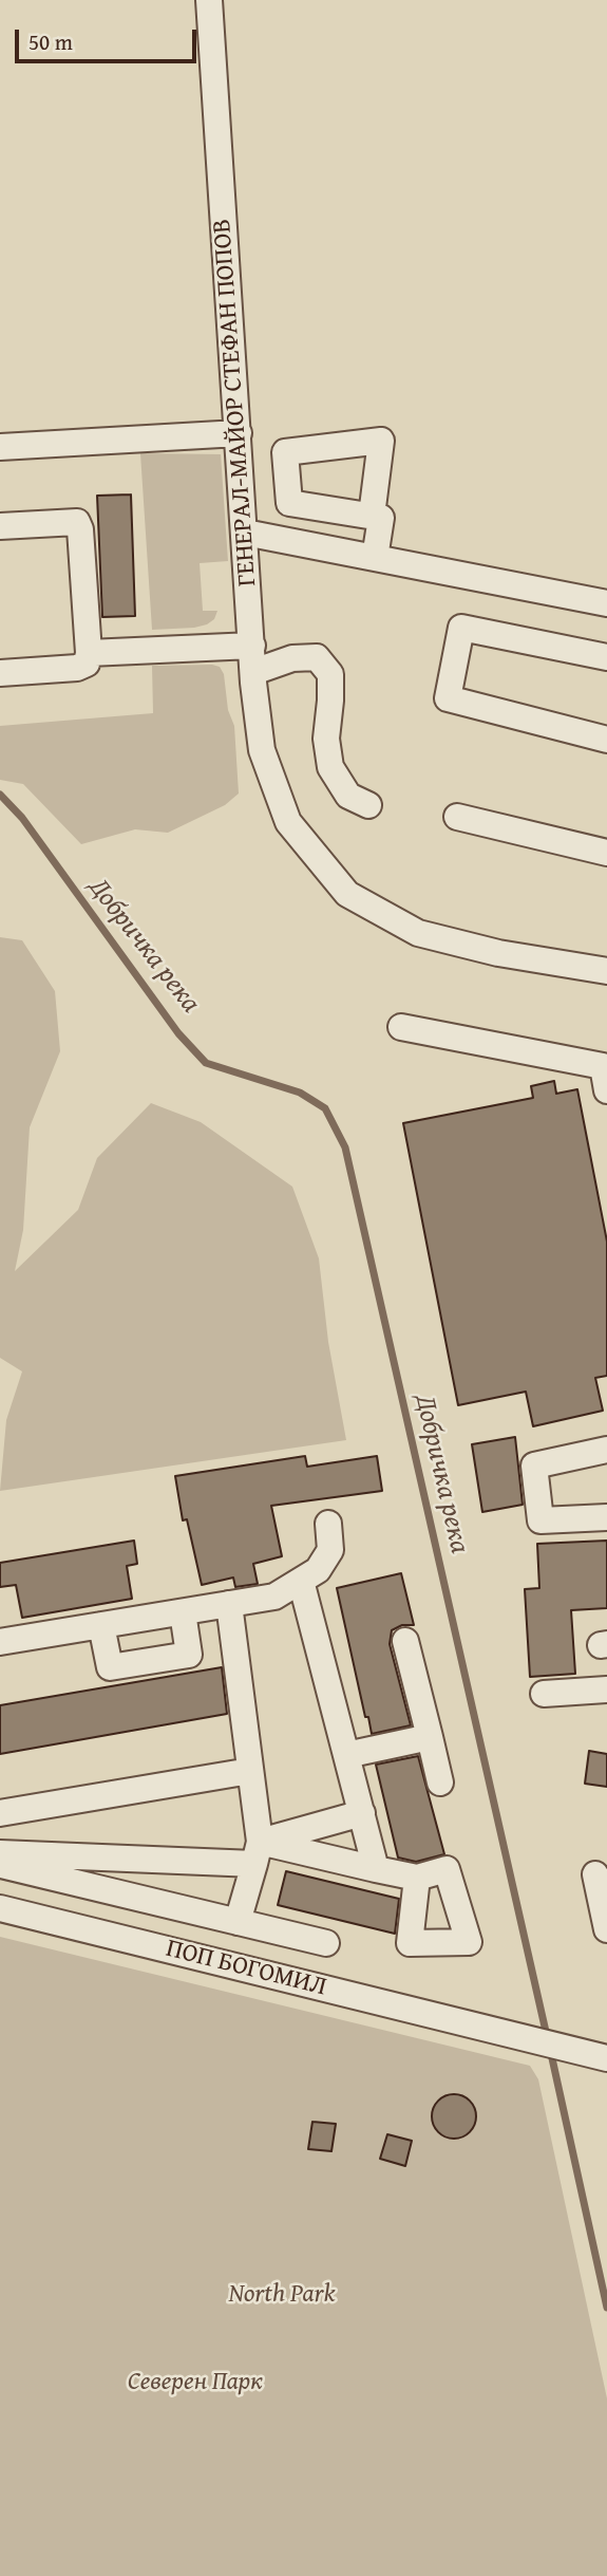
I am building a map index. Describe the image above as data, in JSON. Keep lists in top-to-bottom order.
{
  "streets": {
    "street": ["ГЕНЕРАЛ-МАЙОР СТЕФАН ПОПОВ", "ПОП БОГОМИЛ"]
  },
  "water": ["Добричка река"],
  "parks": ["North Park", "Северен Парк"],
  "scale_bar": "50 m"
}
